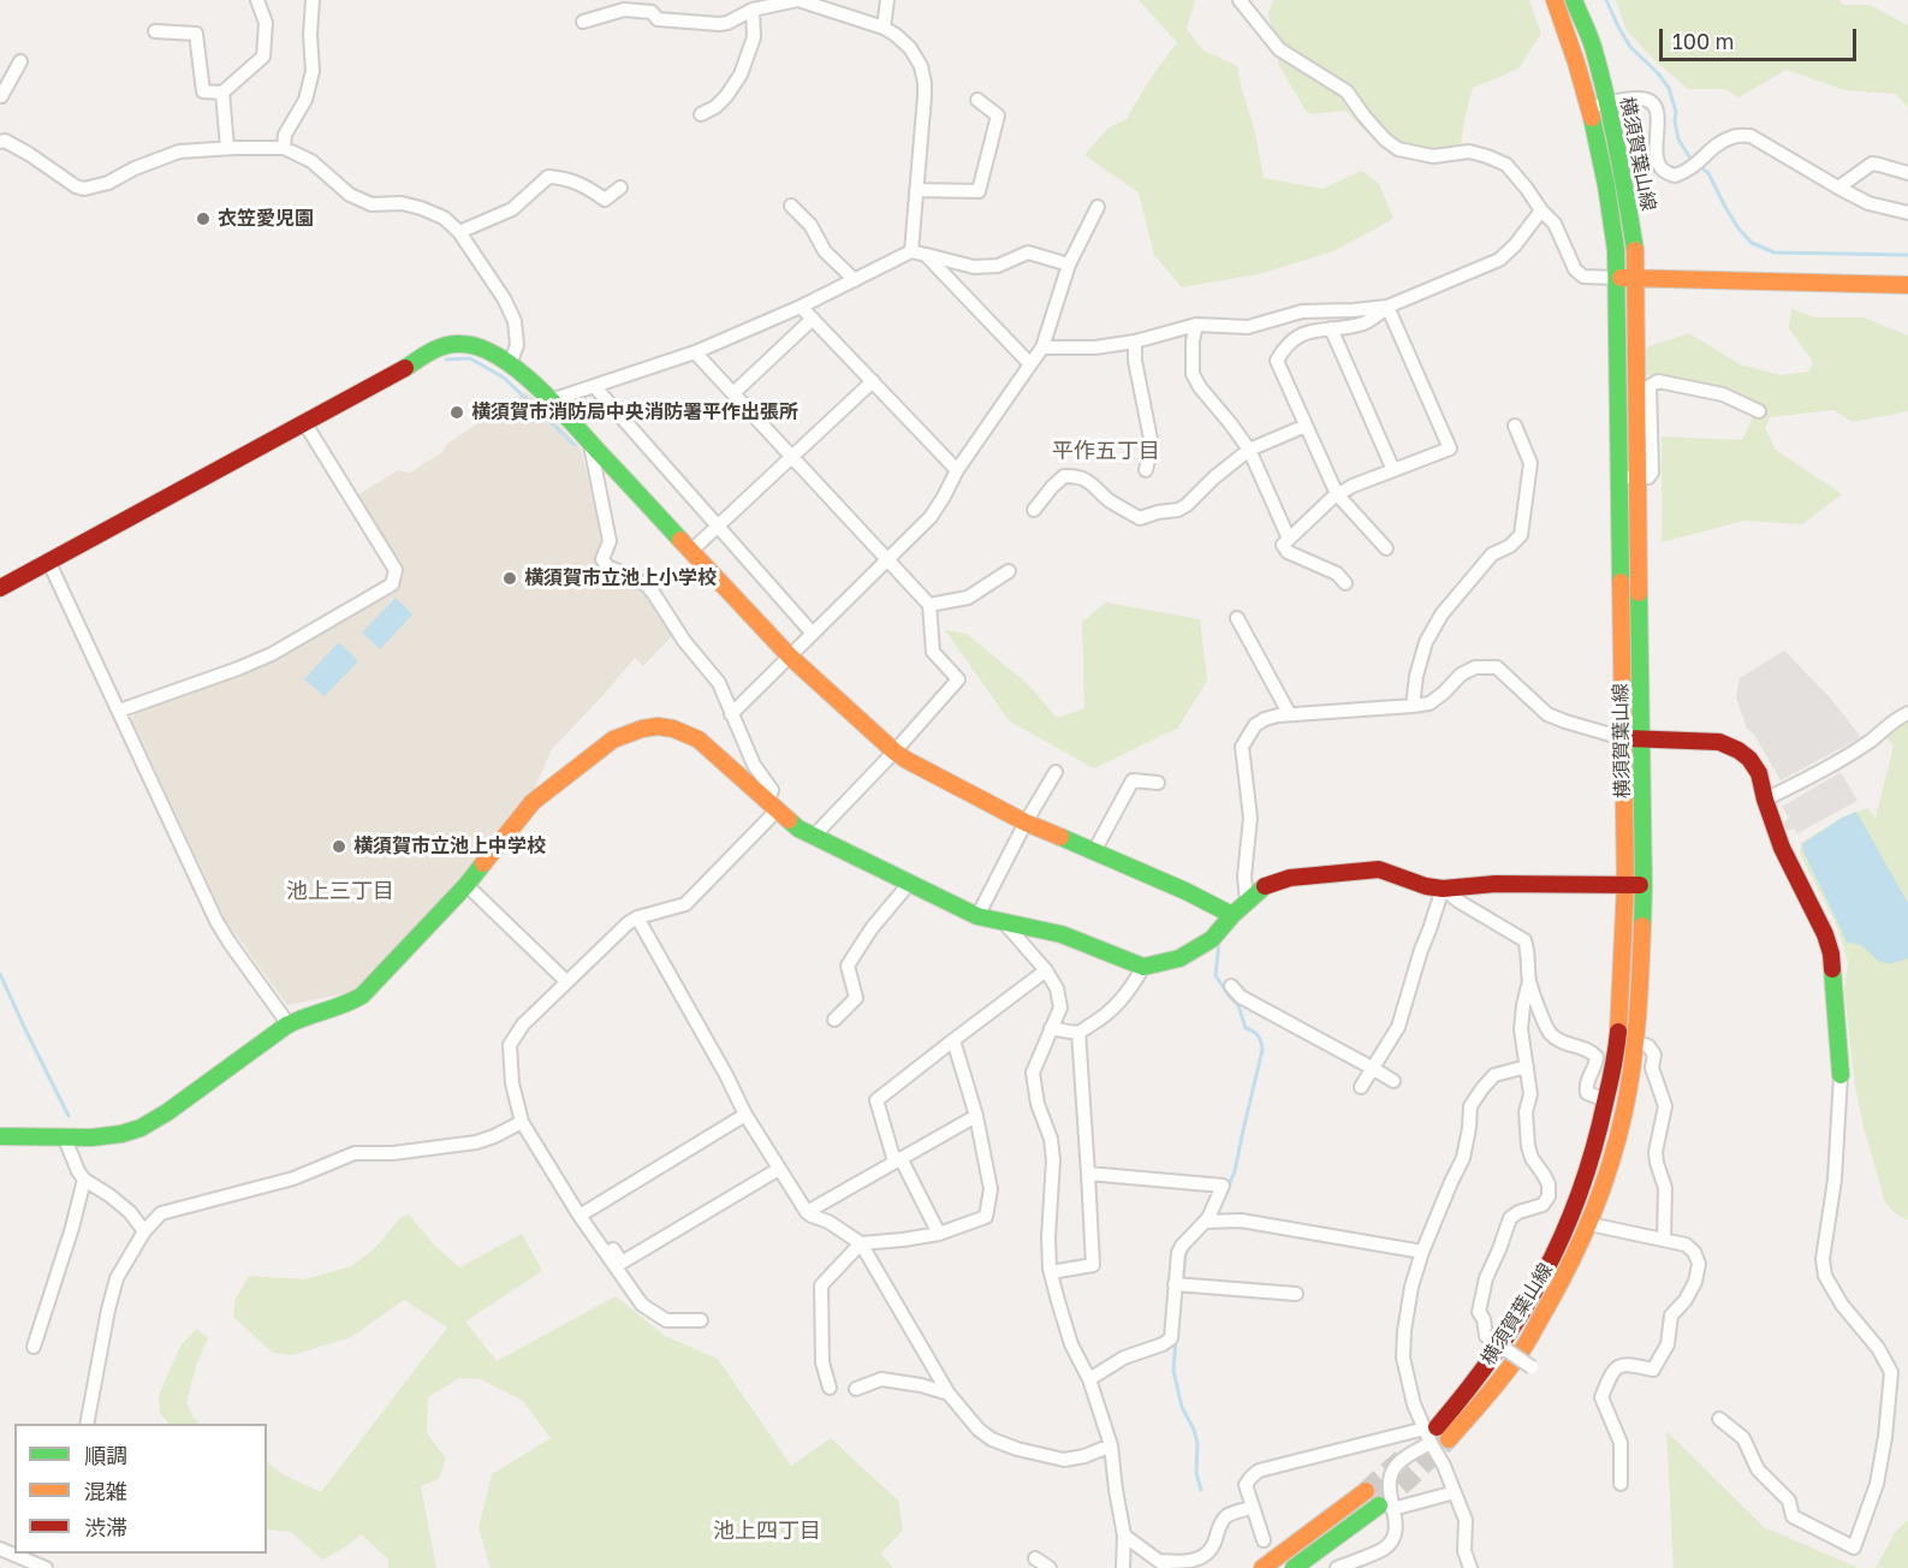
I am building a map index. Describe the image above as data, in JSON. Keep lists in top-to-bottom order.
{
  "streets": {
    "street": ["横須賀葉山線"]
  },
  "districts": ["平作五丁目", "池上三丁目", "池上四丁目"],
  "places": [
    "衣笠愛児園",
    "横須賀市消防局中央消防署平作出張所",
    "横須賀市立池上小学校",
    "横須賀市立池上中学校"
  ],
  "legend": ["順調", "混雑", "渋滞"],
  "scale_bar": "100 m"
}
